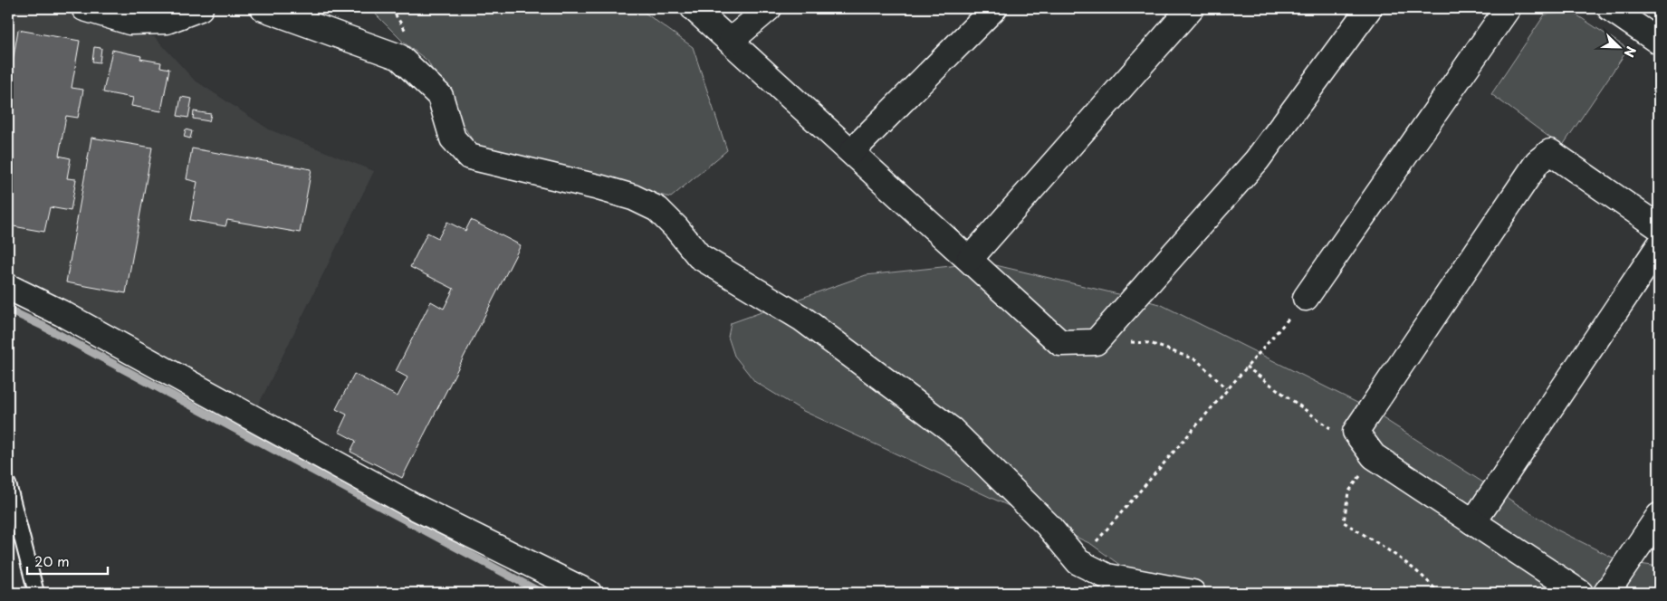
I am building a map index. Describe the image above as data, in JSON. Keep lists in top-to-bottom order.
{
  "scale_bar": "20 m",
  "north": "bottom right"
}
